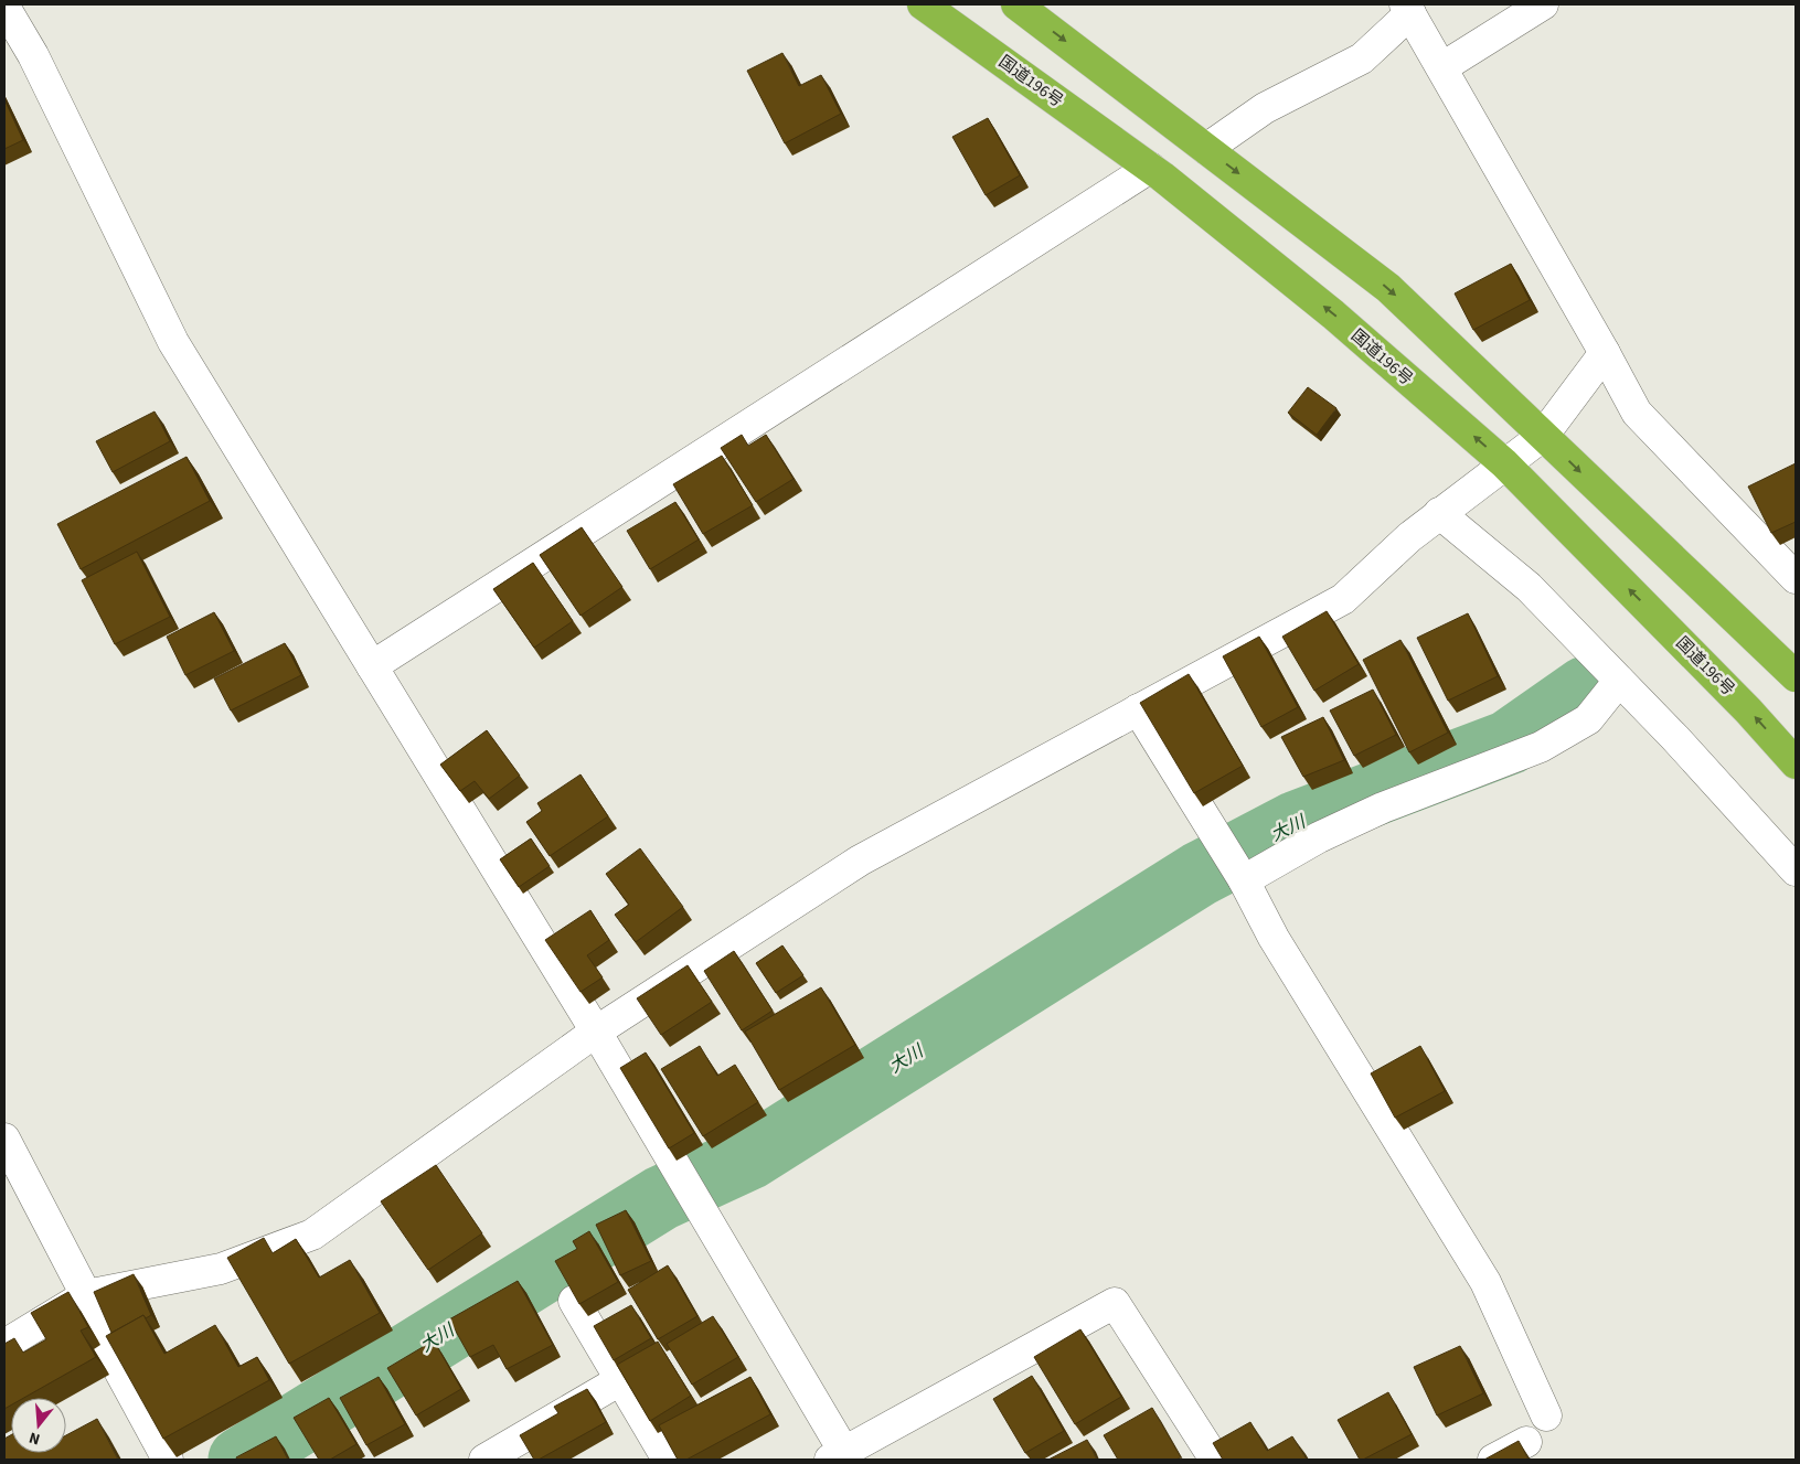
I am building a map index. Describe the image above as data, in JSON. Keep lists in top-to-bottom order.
{
  "streets": {
    "highway": ["国道196号"]
  },
  "water": ["大川"],
  "north": "bottom"
}
